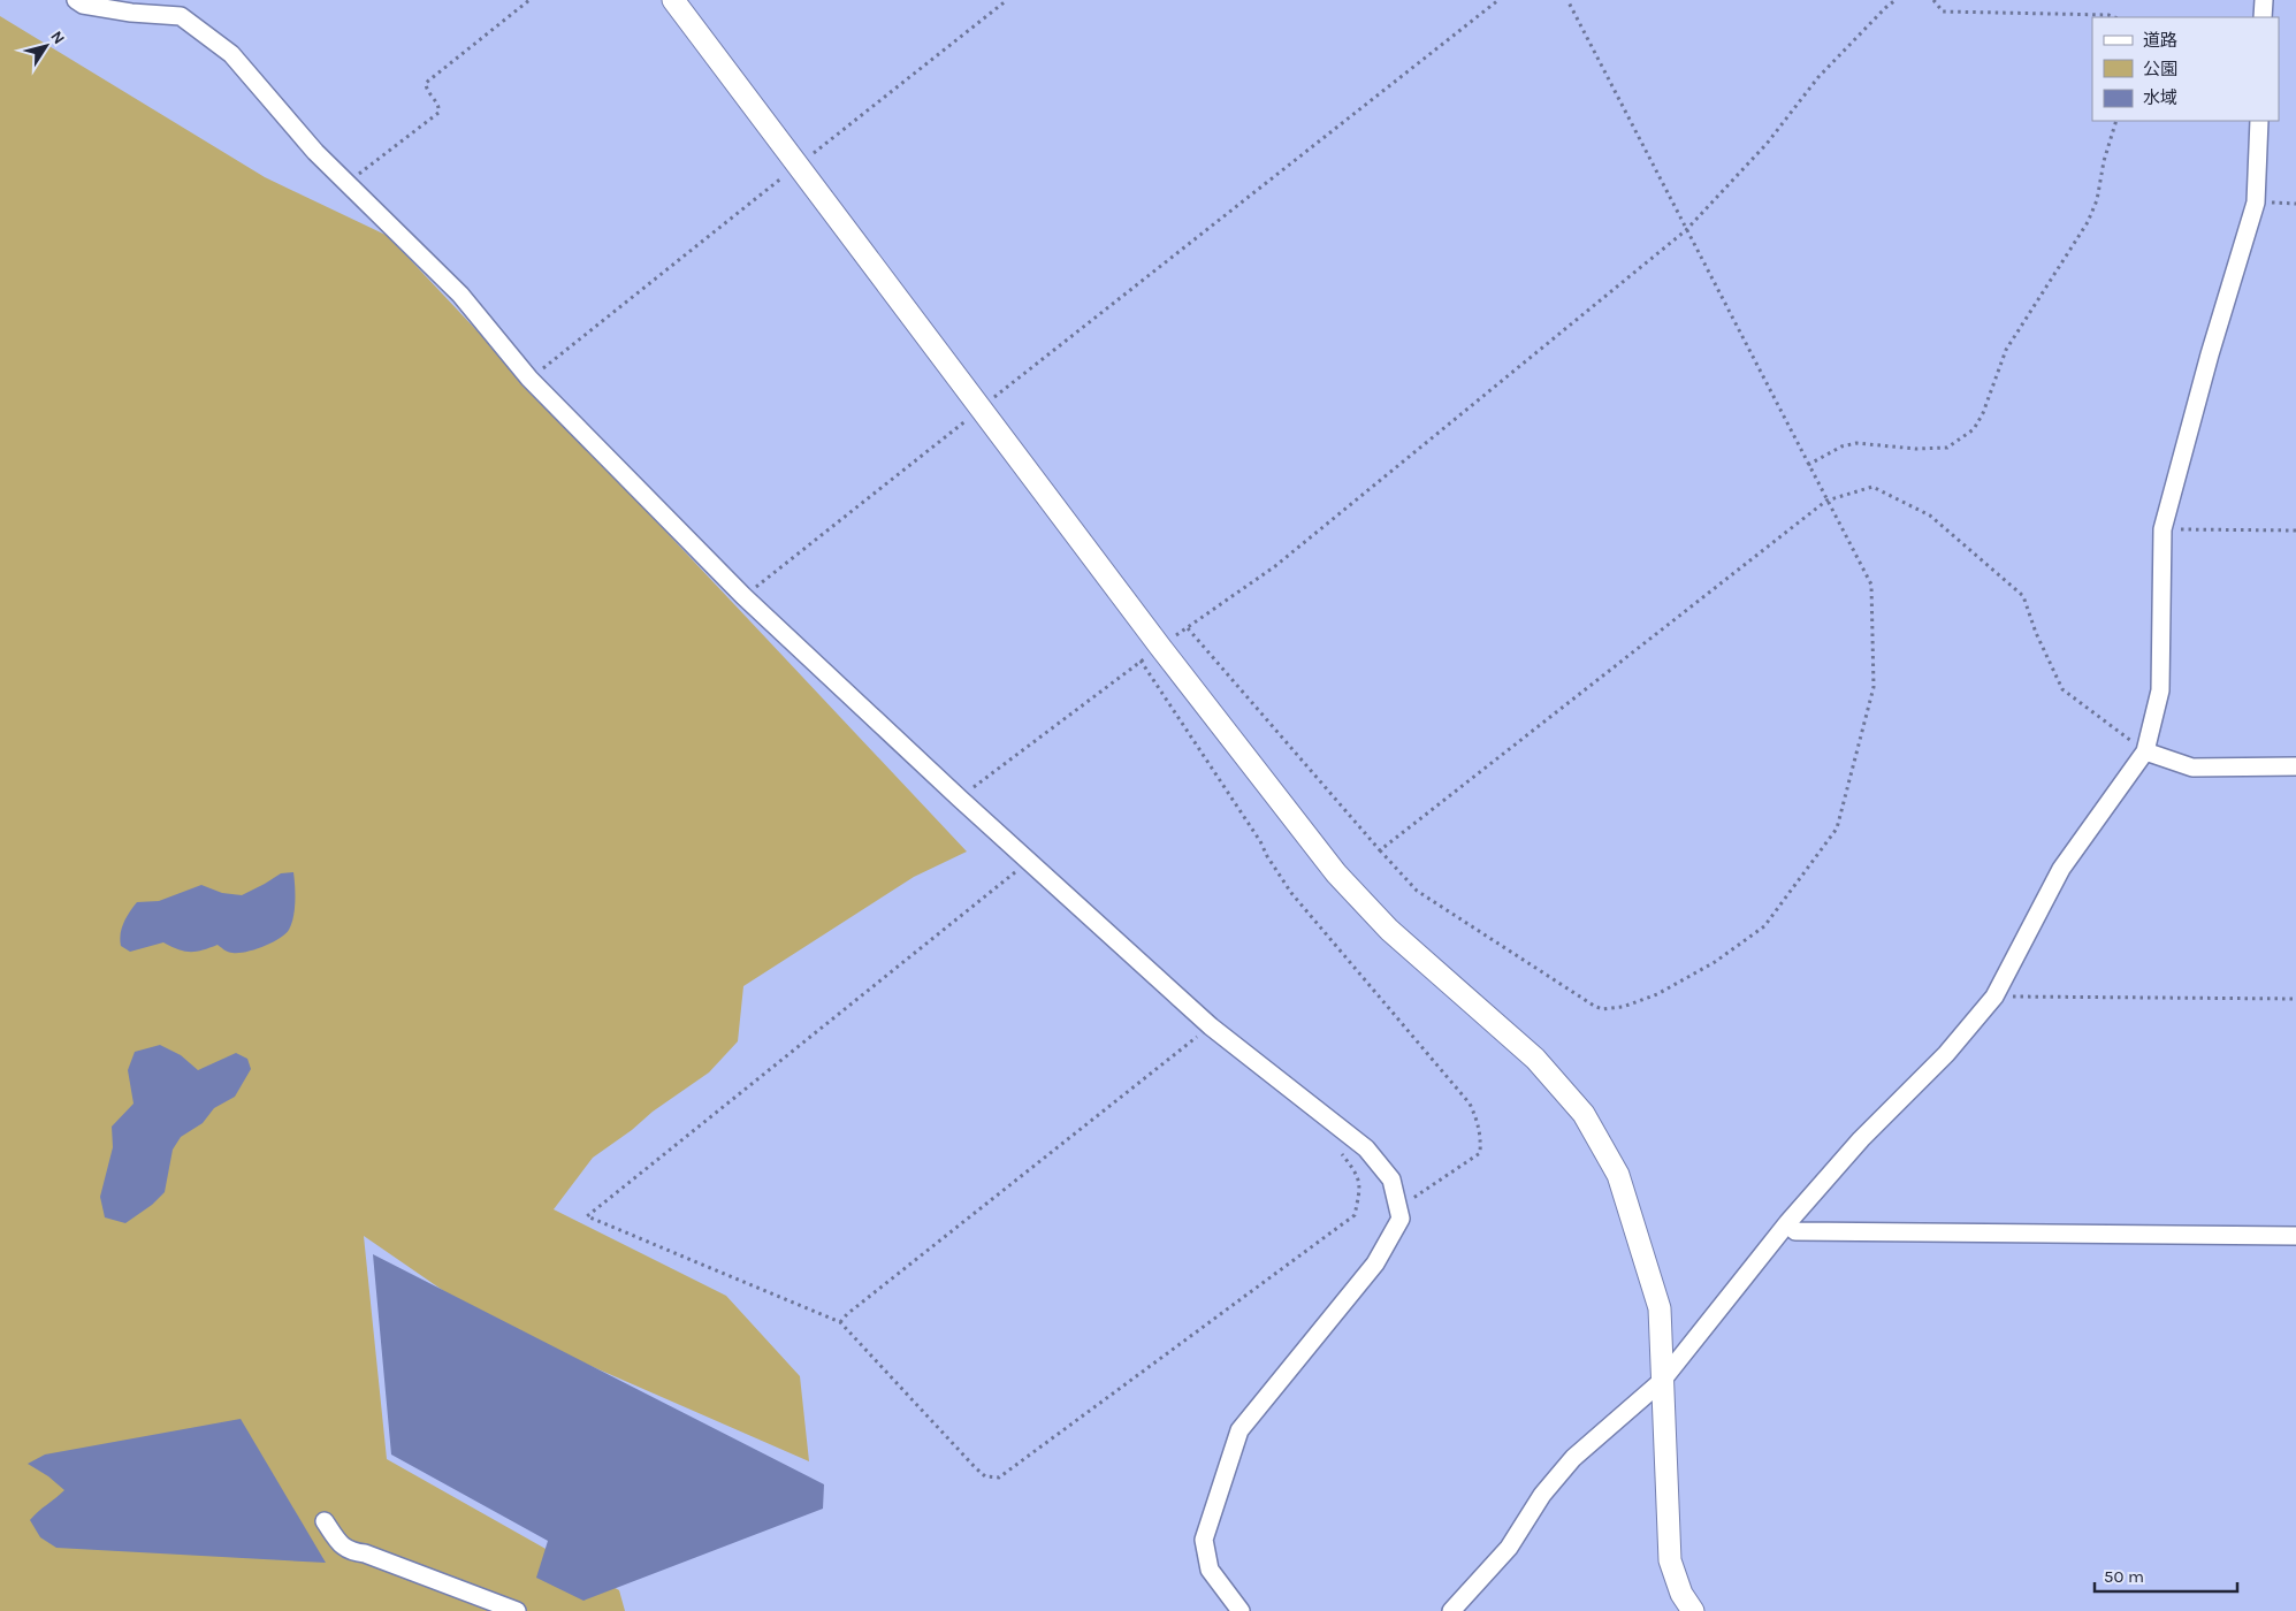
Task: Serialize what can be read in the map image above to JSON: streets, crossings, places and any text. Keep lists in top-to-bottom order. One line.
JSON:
{"legend":["道路","公園","水域"],"scale_bar":"50 m","north":"top right"}
